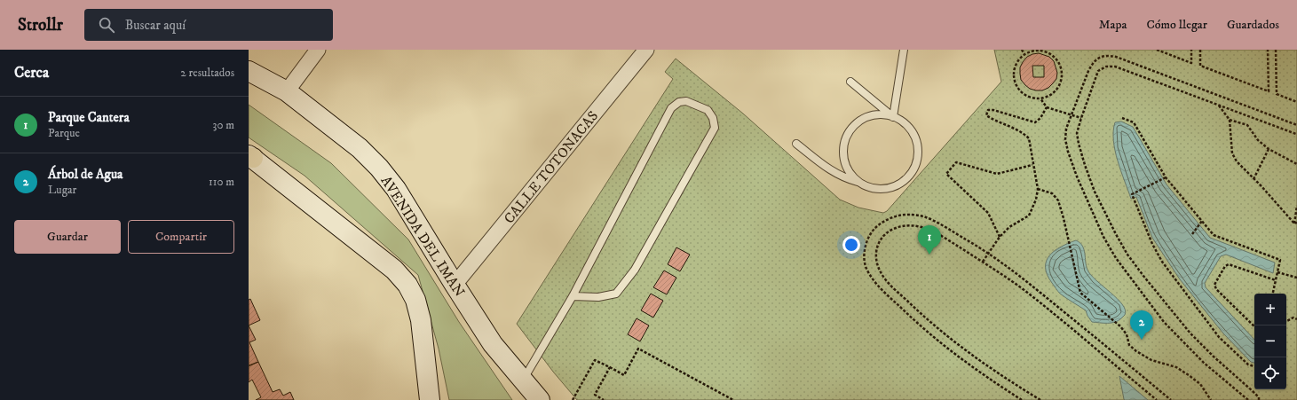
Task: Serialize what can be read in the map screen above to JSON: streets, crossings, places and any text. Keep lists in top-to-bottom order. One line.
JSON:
{"streets":{"main road":["AVENIDA DEL IMAN"],"street":["CALLE TOTONACAS"]},"crossings":[["CALLE TOTONACAS","AVENIDA DEL IMAN"]],"page":{"header":"Strollr","search":"Buscar aquí","nav":["Mapa","Cómo llegar","Guardados"],"heading":["Cerca","2 resultados"],"list":[{"mark":"1","name":"Parque Cantera","note":"Parque","value":"30 m"},{"mark":"2","name":"Árbol de Agua","note":"Lugar","value":"110 m"}],"buttons":["Guardar","Compartir"],"pins":["1","2"],"map_buttons":["+","−"]}}
